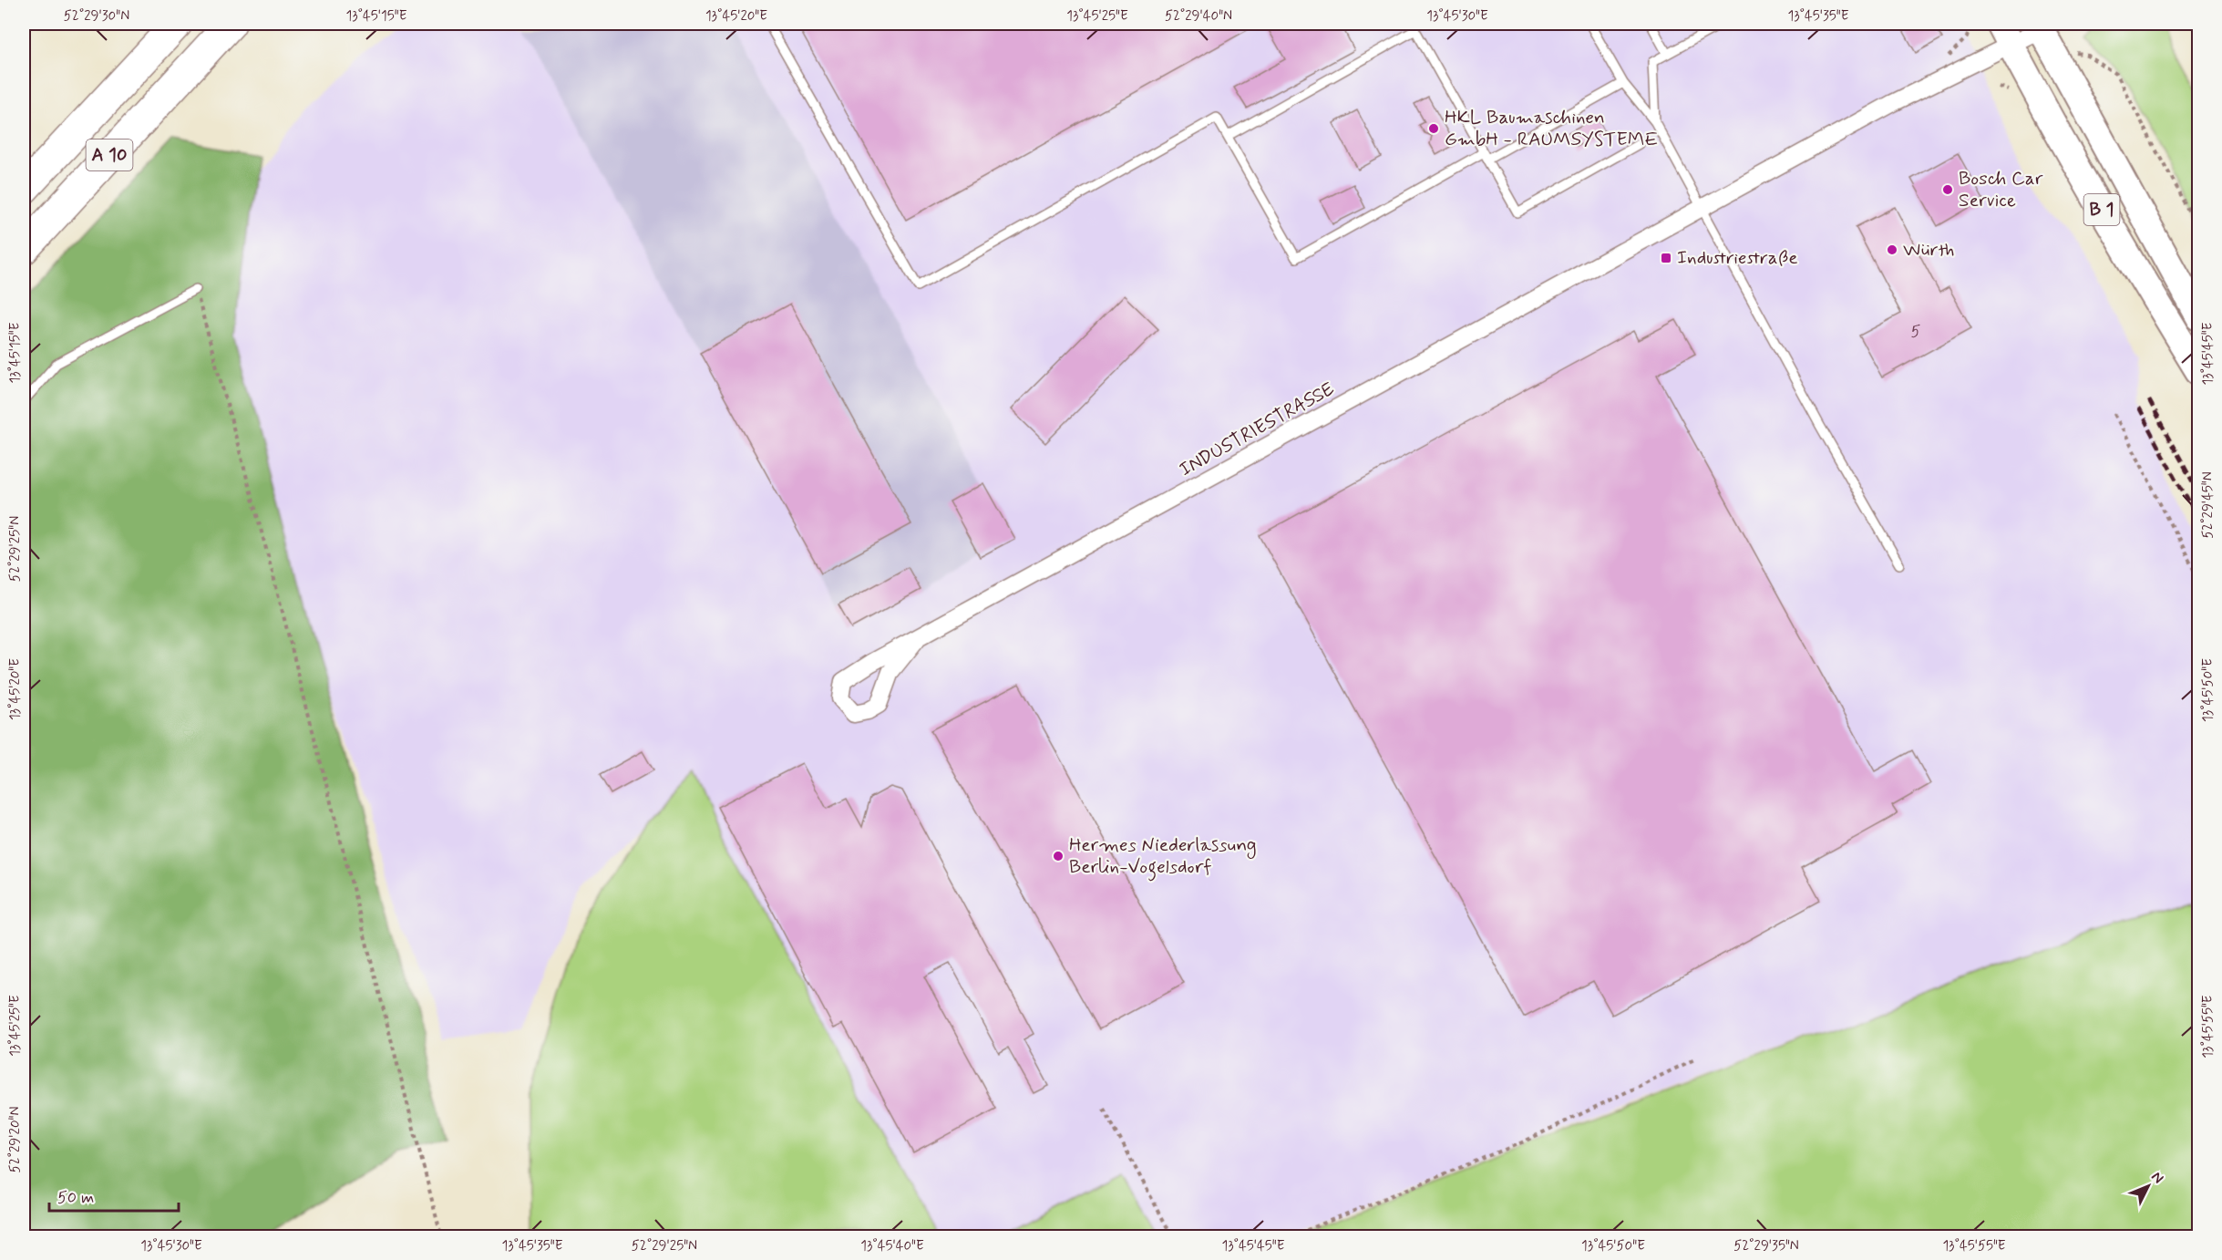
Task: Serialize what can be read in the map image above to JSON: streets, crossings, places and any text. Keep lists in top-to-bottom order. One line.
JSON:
{"streets":{"highway":["A 10"],"main road":["B 1"],"street":["INDUSTRIESTRASSE"]},"crossings":[["B 1","INDUSTRIESTRASSE"]],"places":{"other":["HKL Baumaschinen GmbH - RAUMSYSTEME","Bosch Car Service","Würth","Hermes Niederlassung Berlin-Vogelsdorf"],"transit":["Industriestraße"]},"house_numbers":["5"],"scale_bar":"50 m","north":"top right","coordinates":["52°29'30\"N","13°45'15\"E","13°45'20\"E","13°45'25\"E","52°29'40\"N","13°45'30\"E","13°45'35\"E","13°45'45\"E","52°29'45\"N","52°29'25\"N","13°45'50\"E","13°45'55\"E","52°29'20\"N","13°45'40\"E","52°29'35\"N"]}
